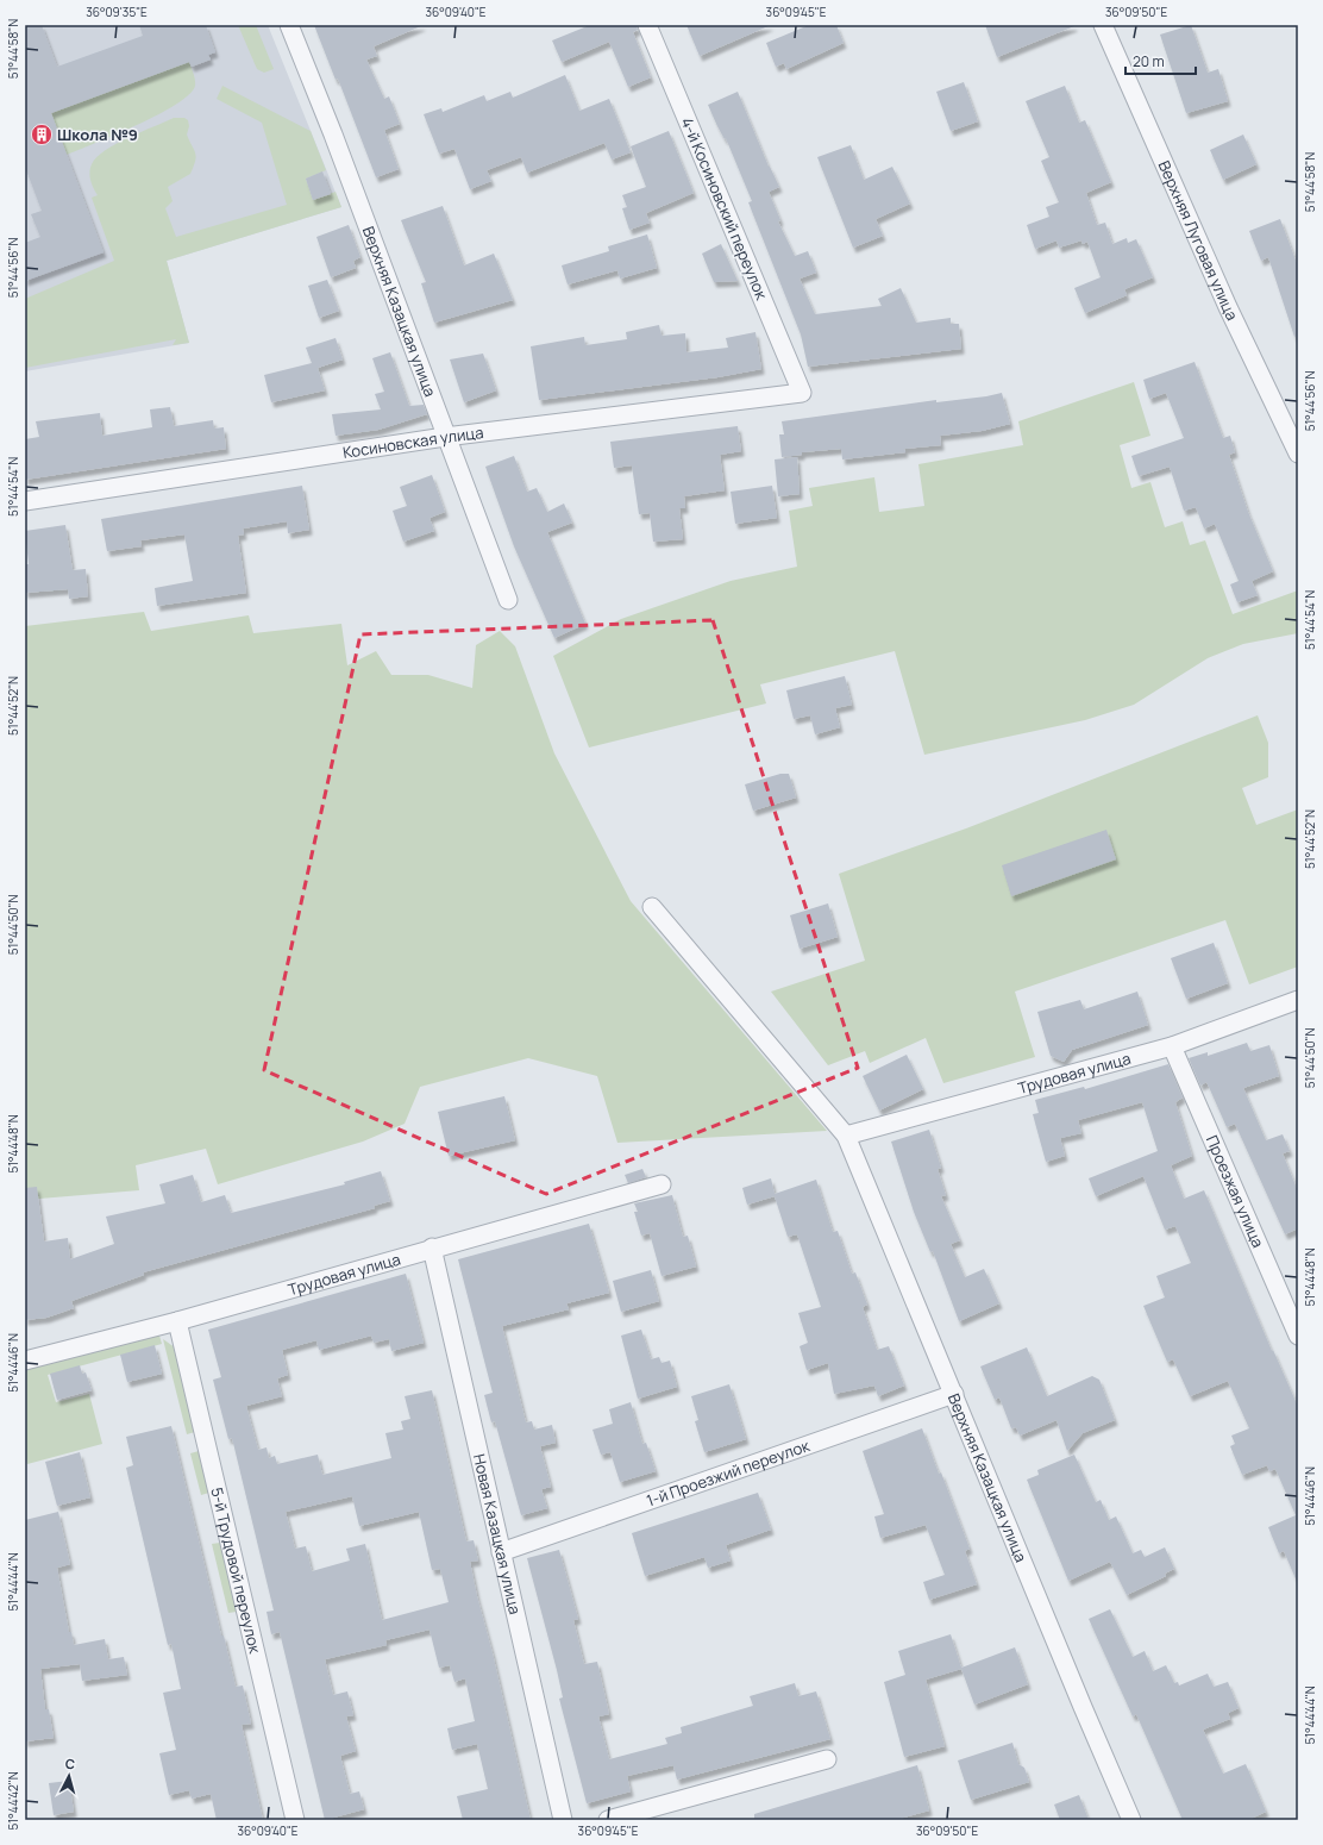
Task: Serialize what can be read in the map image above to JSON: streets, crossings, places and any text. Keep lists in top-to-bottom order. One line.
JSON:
{"streets":{"street":["4-й Косиновский переулок","Верхняя Луговая улица","Верхняя Казацкая улица","Косиновская улица","Трудовая улица","Проезжая улица","1-й Проезжий переулок","Новая Казацкая улица","5-й Трудовой переулок"]},"crossings":[["4-й Косиновский переулок","Косиновская улица"],["Верхняя Казацкая улица","Косиновская улица"],["Верхняя Казацкая улица","Трудовая улица"],["Верхняя Казацкая улица","1-й Проезжий переулок"],["Трудовая улица","Проезжая улица"],["Трудовая улица","Новая Казацкая улица"],["Трудовая улица","5-й Трудовой переулок"],["1-й Проезжий переулок","Новая Казацкая улица"]],"places":{"building":["Школа №9"]},"scale_bar":"20 m","north":"top","coordinates":["36°09'35\"E","36°09'40\"E","36°09'45\"E","36°09'50\"E","51°44'58\"N","51°44'56\"N","51°44'54\"N","51°44'52\"N","51°44'50\"N","51°44'48\"N","51°44'46\"N","51°44'44\"N","51°44'42\"N"]}
